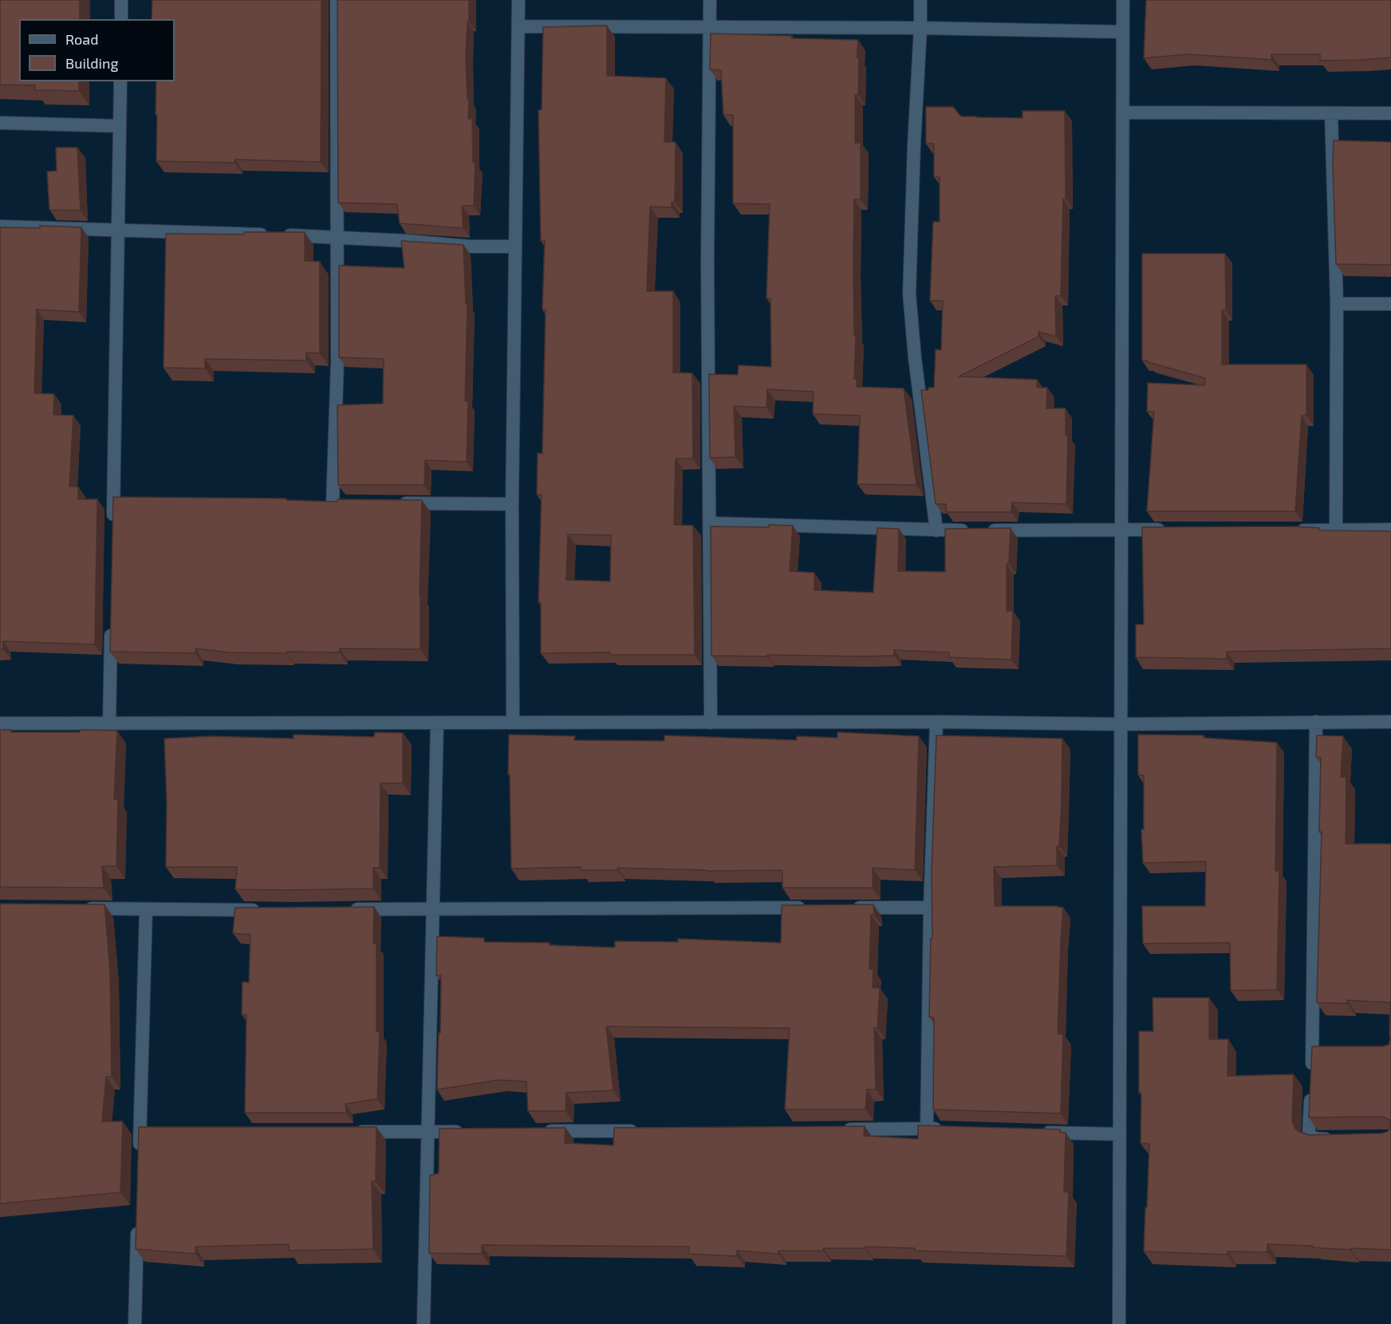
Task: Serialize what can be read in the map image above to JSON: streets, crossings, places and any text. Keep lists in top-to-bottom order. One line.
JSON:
{"legend":["Road","Building"]}
